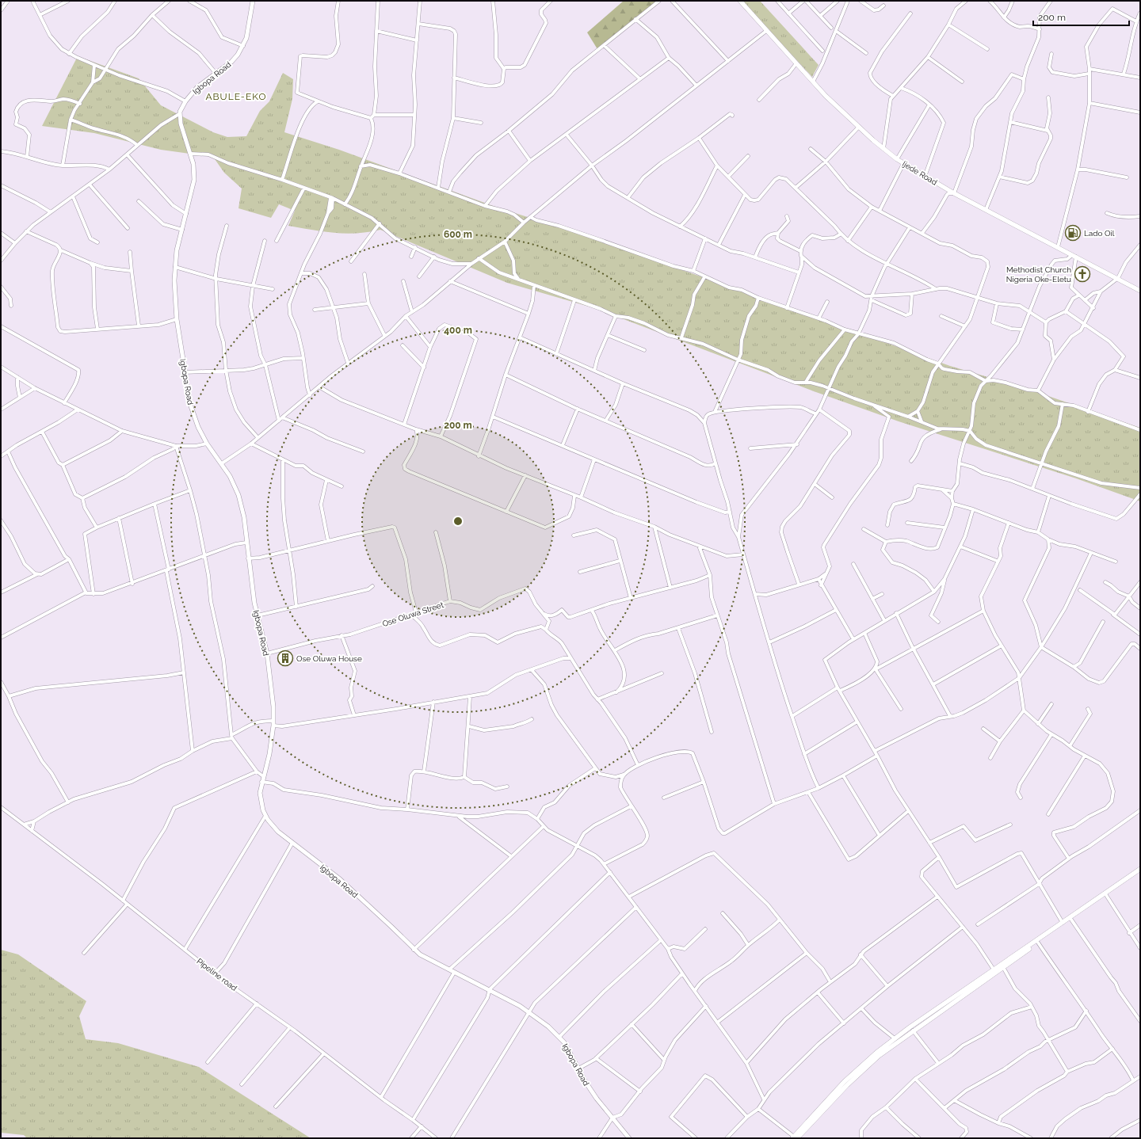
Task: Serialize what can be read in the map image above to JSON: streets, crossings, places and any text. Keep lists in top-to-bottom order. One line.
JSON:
{"streets":{"main road":["Ijede Road"],"street":["Igbopa Road","Ose Oluwa Street","Pipeline road"]},"crossings":[["Igbopa Road","Ose Oluwa Street"]],"districts":["ABULE-EKO"],"places":{"fuel station":["Lado Oil"],"church":["Methodist Church Nigeria Oke-Eletu"],"building":["Ose Oluwa House"]},"scale_bar":"200 m","rings":["600 m","400 m","200 m"]}
